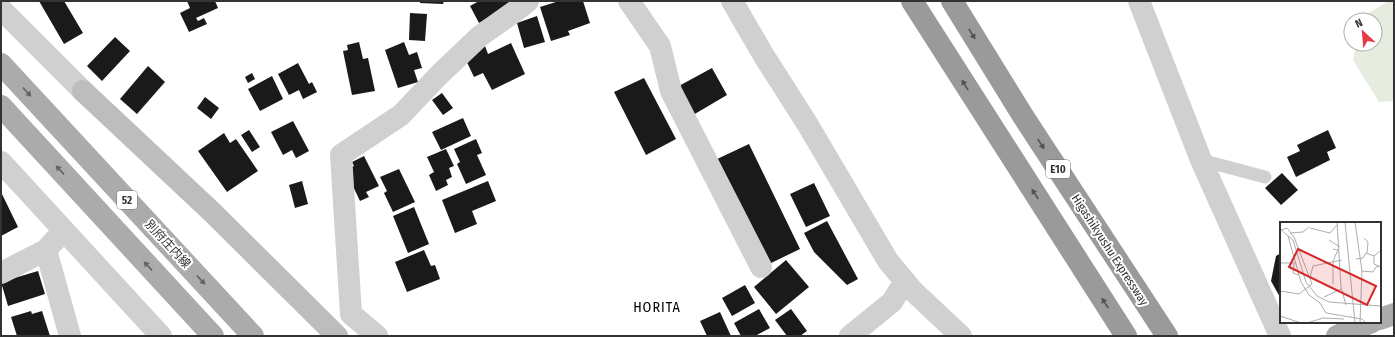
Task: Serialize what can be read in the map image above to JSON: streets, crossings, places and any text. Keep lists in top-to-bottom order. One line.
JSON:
{"streets":{"highway":["E10","Higashikyushu Expressway"],"main road":["52","別府庄内線"]},"districts":["HORITA"],"north":"top left"}
